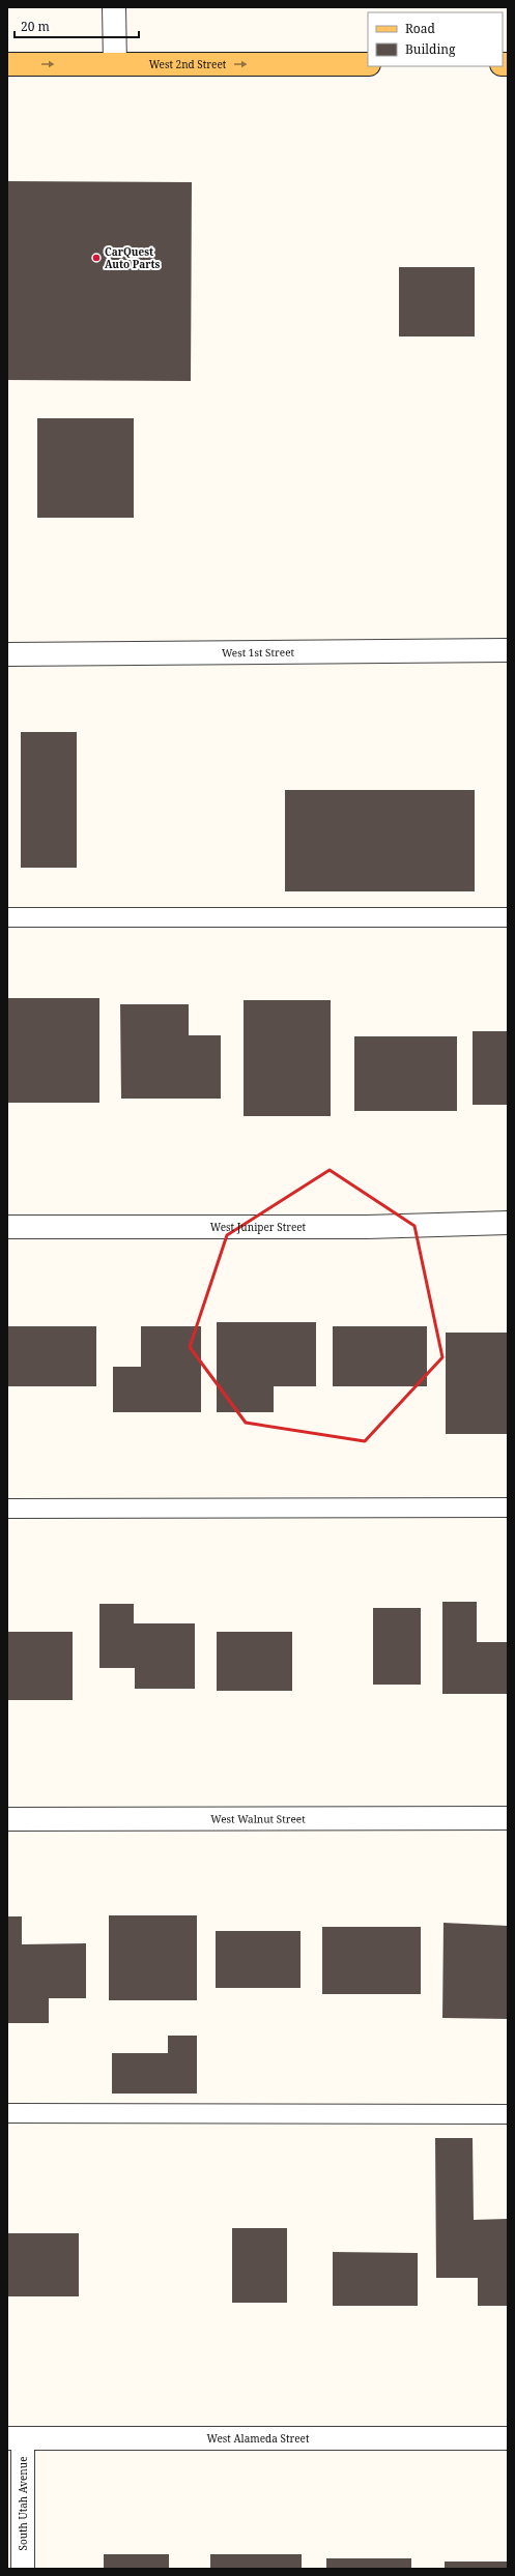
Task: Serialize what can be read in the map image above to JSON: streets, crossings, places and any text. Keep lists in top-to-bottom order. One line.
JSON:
{"streets":{"main road":["West 2nd Street"],"street":["West 1st Street","West Juniper Street","West Walnut Street","West Alameda Street","South Utah Avenue"]},"crossings":[["West Alameda Street","South Utah Avenue"]],"one_way":["West 2nd Street"],"places":["CarQuest Auto Parts"],"legend":["Road","Building"],"scale_bar":"20 m"}
